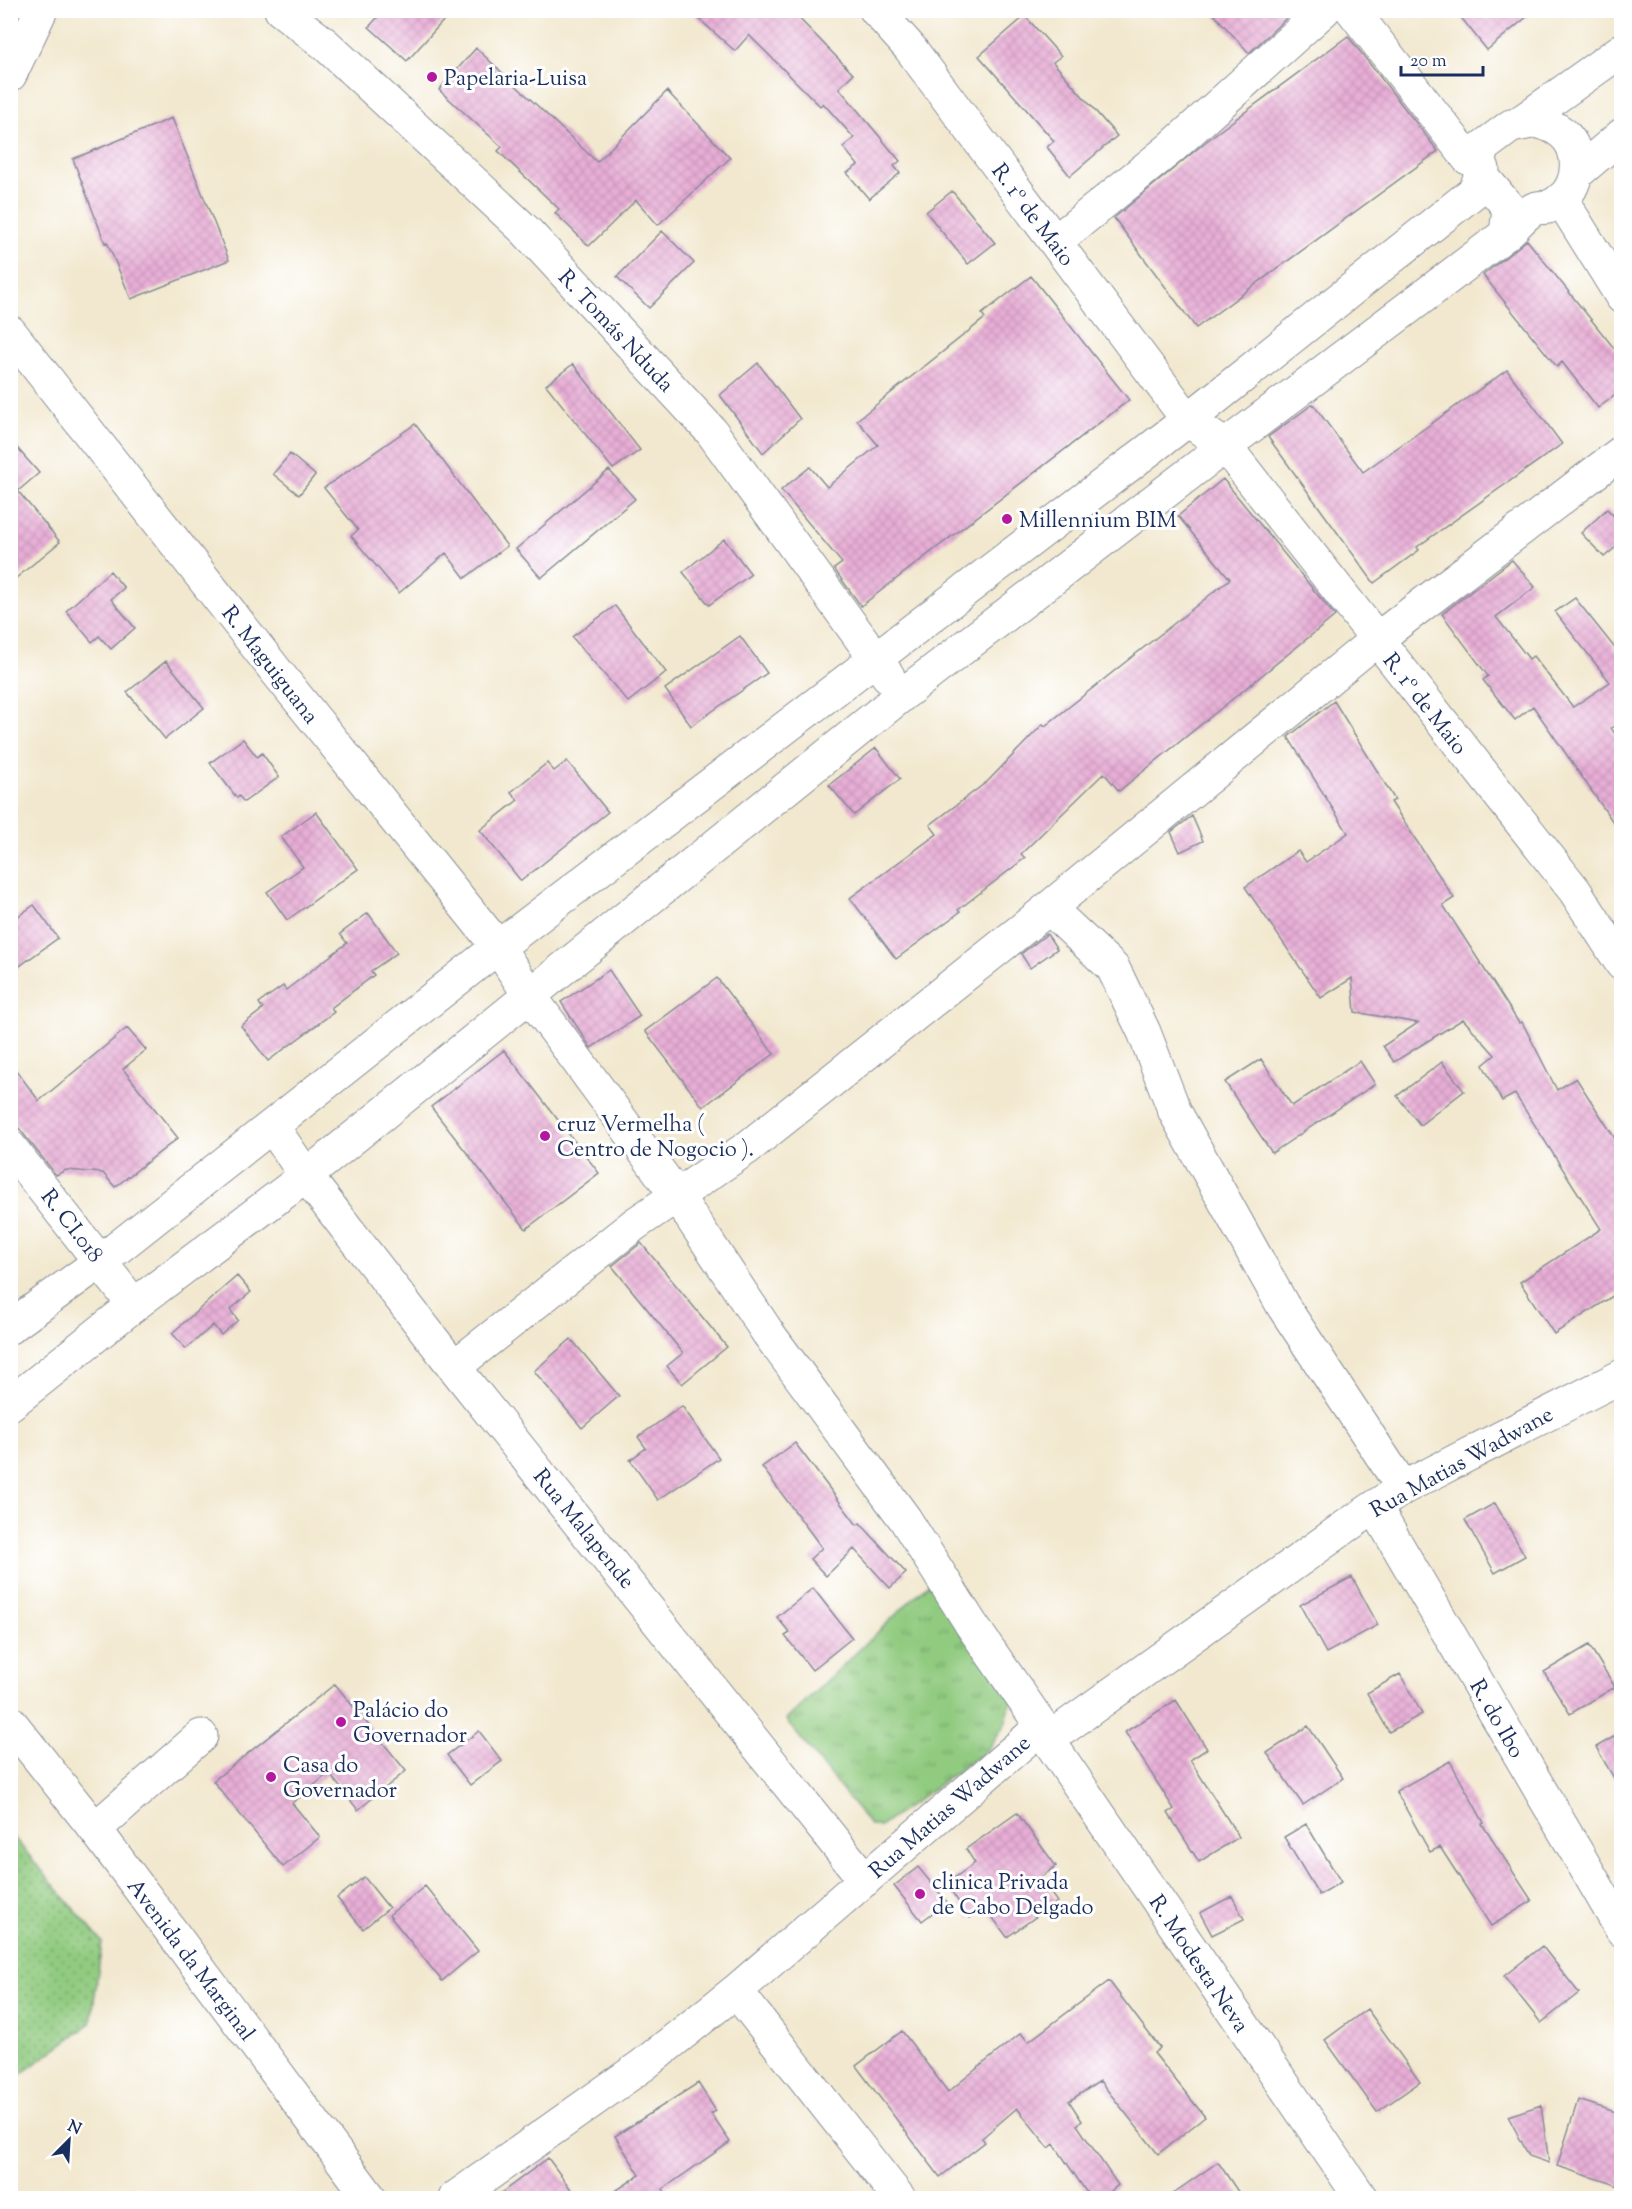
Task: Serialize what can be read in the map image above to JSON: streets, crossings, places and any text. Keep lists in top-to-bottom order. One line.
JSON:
{"streets":{"main road":["R. 1º de Maio","R. Tomás Nduda","R. Maguiguana","R. CI.018","Rua Matias Wadwane","Rua Malapende","R. do Ibo","Avenida da Marginal","R. Modesta Neva"]},"crossings":[["R. Maguiguana","R. Modesta Neva"],["Rua Matias Wadwane","Rua Malapende"],["Rua Matias Wadwane","R. do Ibo"],["Rua Matias Wadwane","R. Modesta Neva"]],"places":["Papelaria-Luisa","Millennium BIM","cruz Vermelha ( Centro de Nogocio ).","Palácio do Governador","Casa do Governador","clinica Privada de Cabo Delgado"],"scale_bar":"20 m","north":"top right"}
